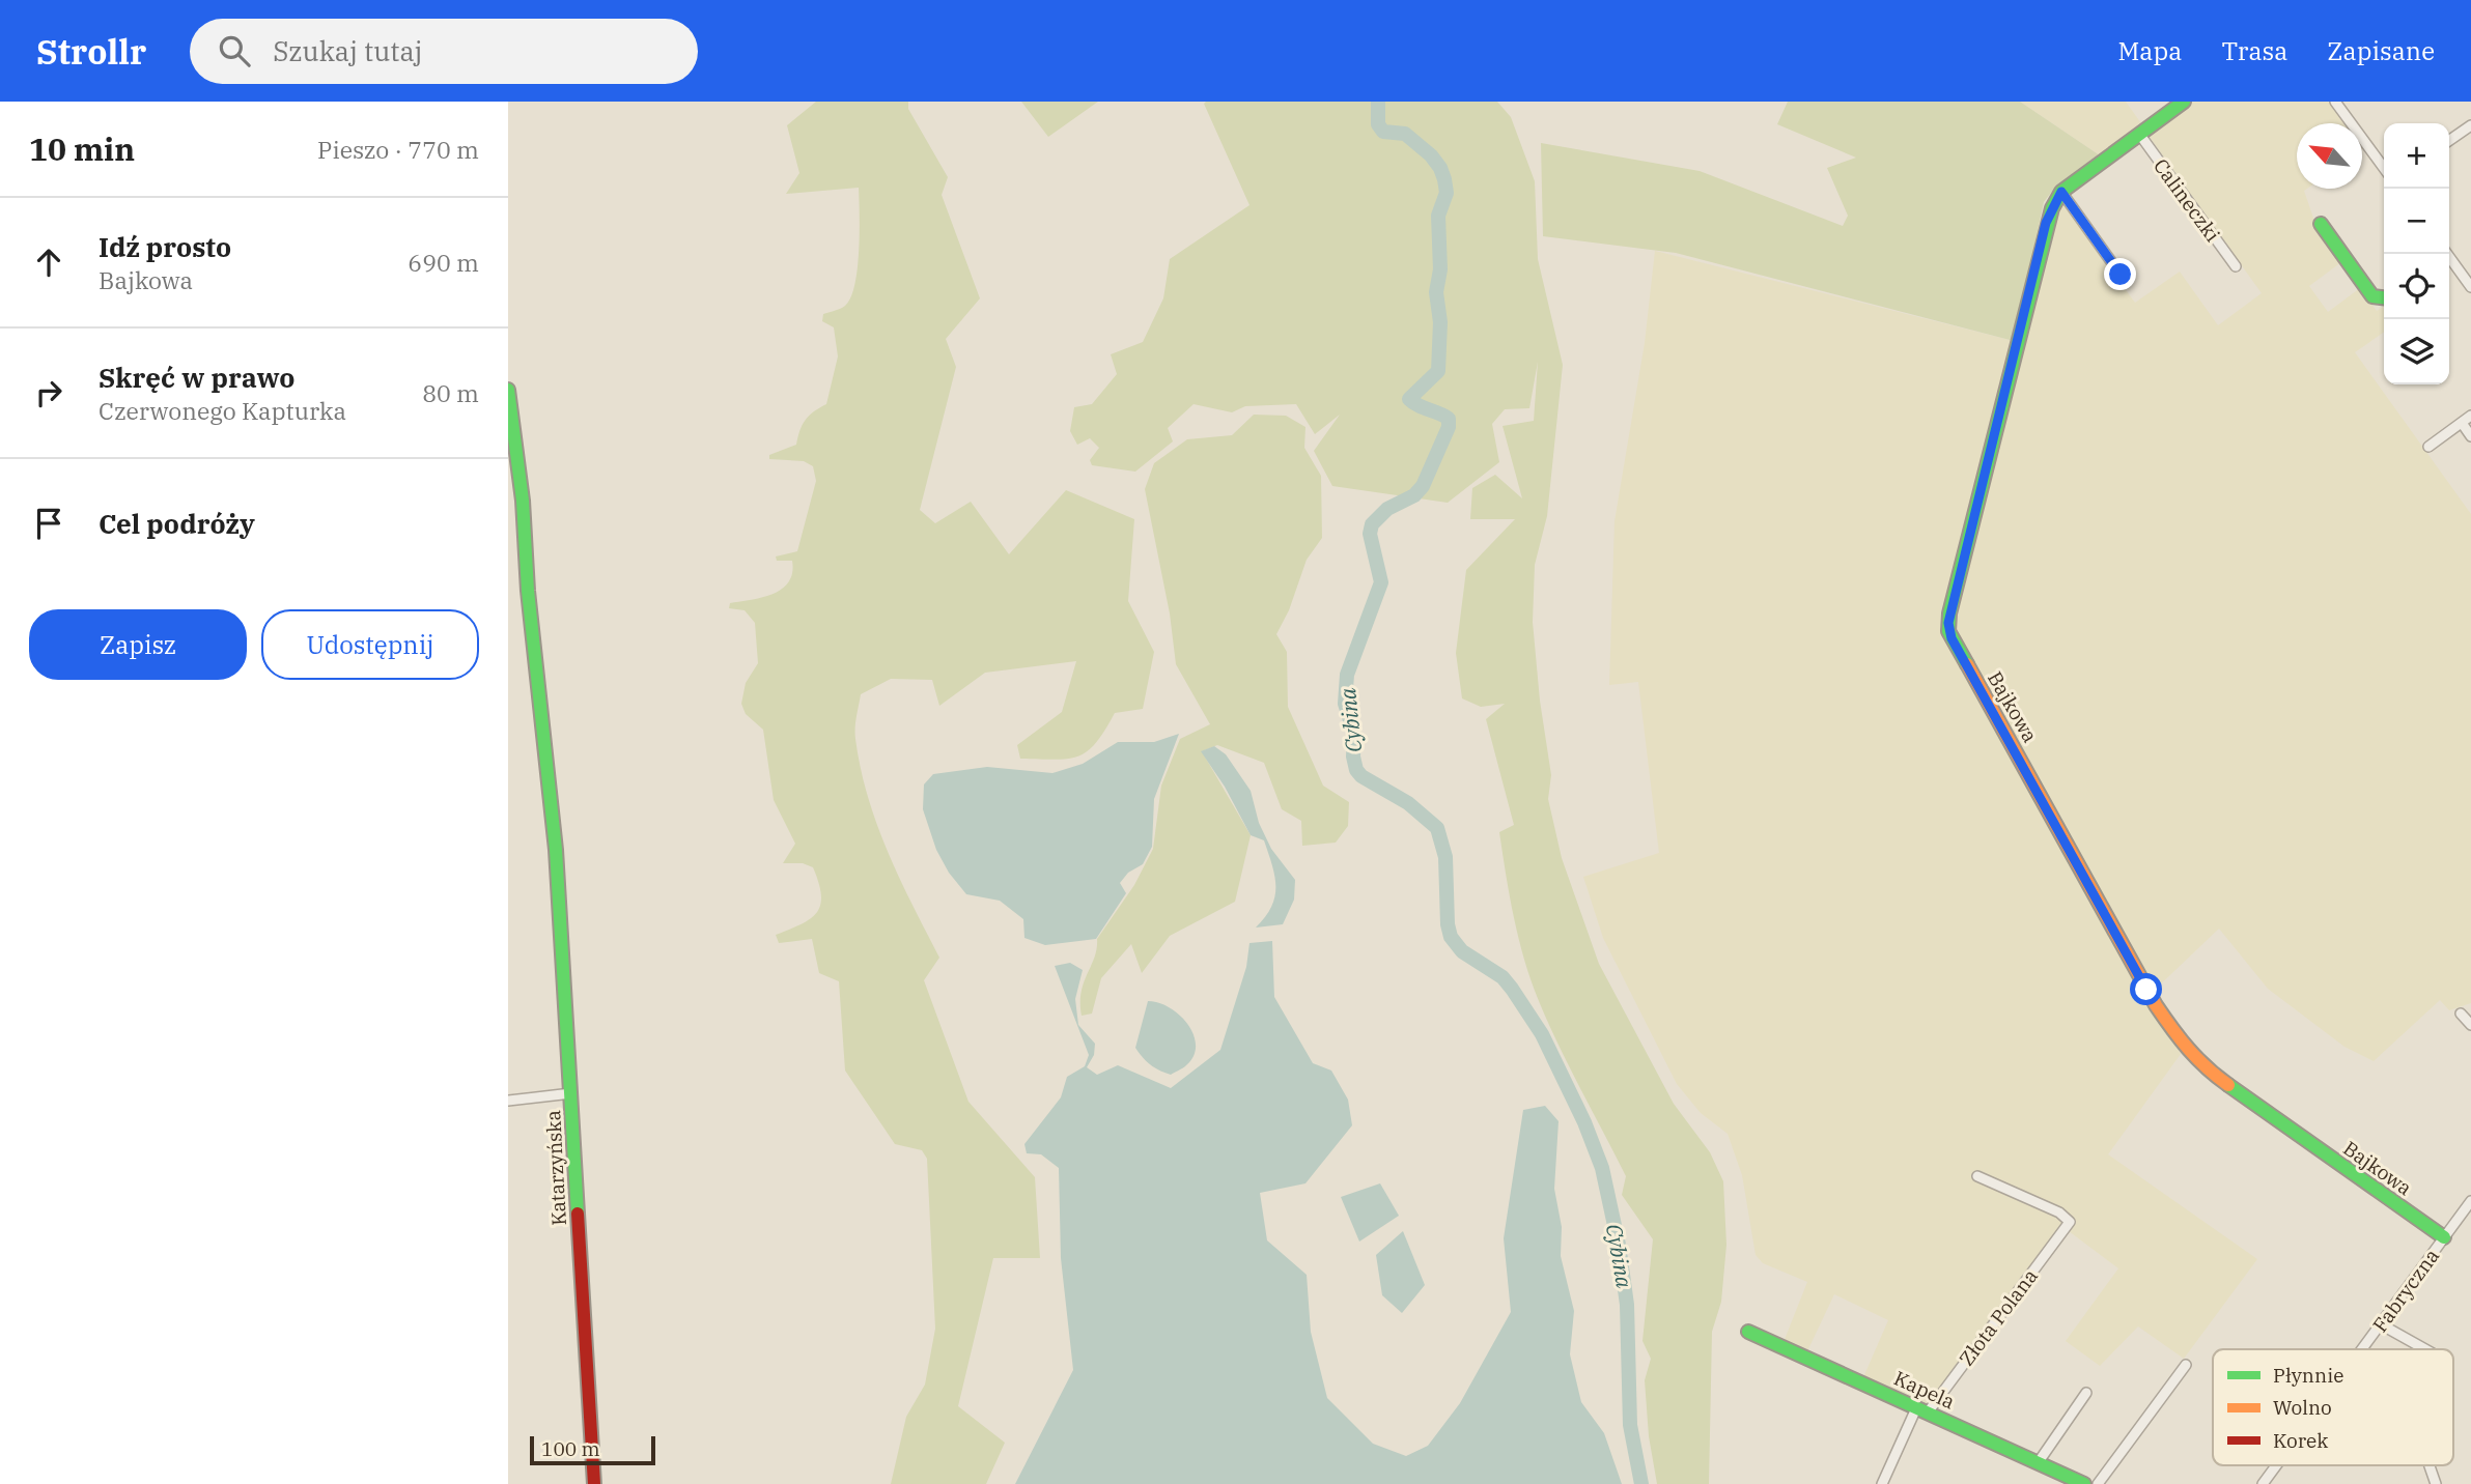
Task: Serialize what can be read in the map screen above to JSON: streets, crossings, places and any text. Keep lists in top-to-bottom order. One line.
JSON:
{"streets":{"street":["Calineczki","Bajkowa","Katarzyńska","Fabryczna","Złota Polana","Kapela"]},"crossings":[["Calineczki","Bajkowa"],["Bajkowa","Fabryczna"],["Złota Polana","Kapela"]],"water":["Cybina"],"legend":["Płynnie","Wolno","Korek"],"scale_bar":"100 m","north":"top left","page":{"header":"Strollr","search":"Szukaj tutaj","nav":["Mapa","Trasa","Zapisane"],"heading":["10 min","Pieszo · 770 m"],"map_buttons":["+","−"],"list":[["Idź prosto","Bajkowa","690 m"],["Skręć w prawo","Czerwonego Kapturka","80 m"],"Cel podróży"],"buttons":["Zapisz","Udostępnij"],"scale":"100 m"}}
